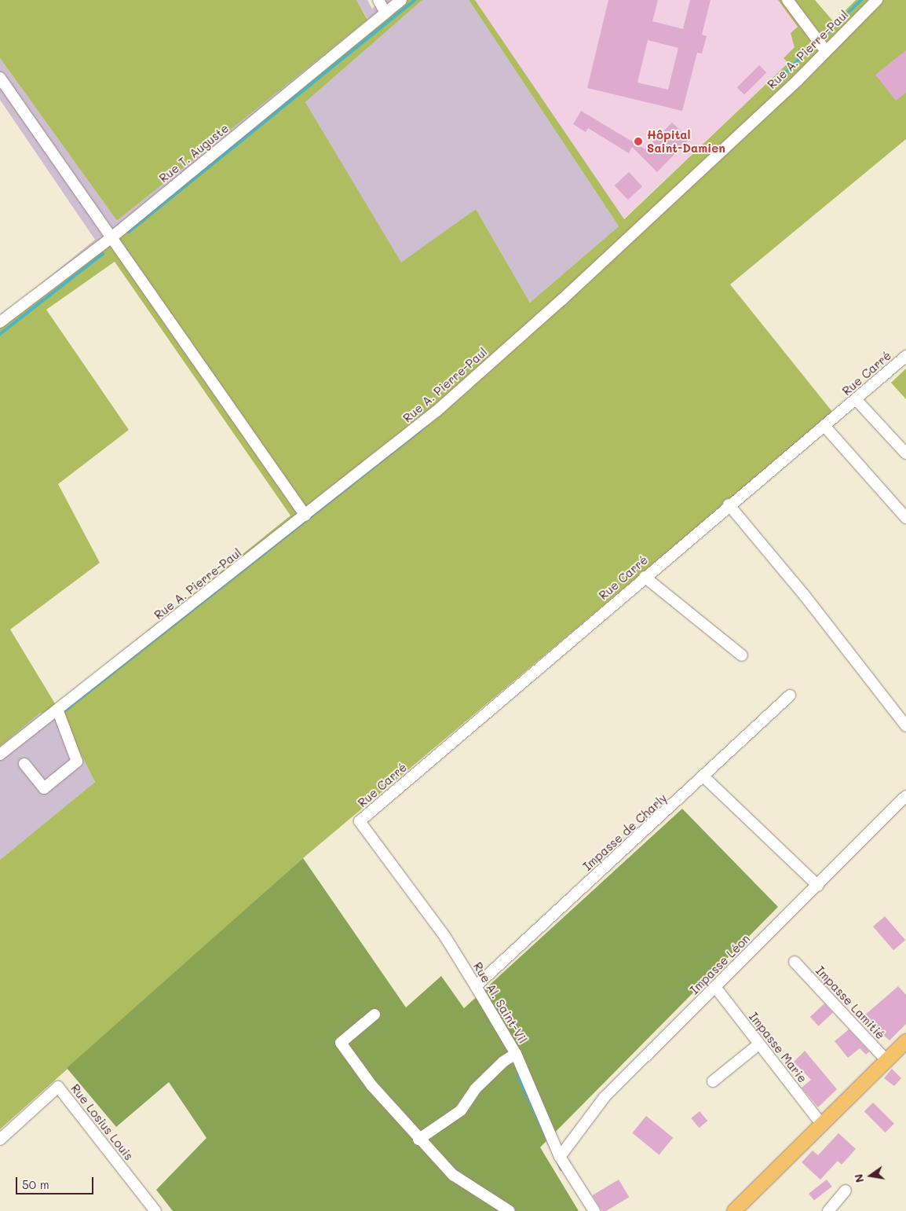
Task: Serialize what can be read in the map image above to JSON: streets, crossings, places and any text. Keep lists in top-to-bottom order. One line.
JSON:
{"streets":{"street":["Rue A. Pierre-Paul","Rue T. Auguste","Rue Carré","Impasse de Charly","Impasse Léon","Rue Al. Saint-Vil","Impasse Lamitié","Impasse Marie","Rue Losius Louis"]},"crossings":[["Rue Carré","Rue Al. Saint-Vil"],["Impasse de Charly","Rue Al. Saint-Vil"],["Impasse Léon","Rue Al. Saint-Vil"],["Impasse Léon","Impasse Marie"]],"places":["Hôpital Saint-Damien"],"scale_bar":"50 m","north":"left"}
